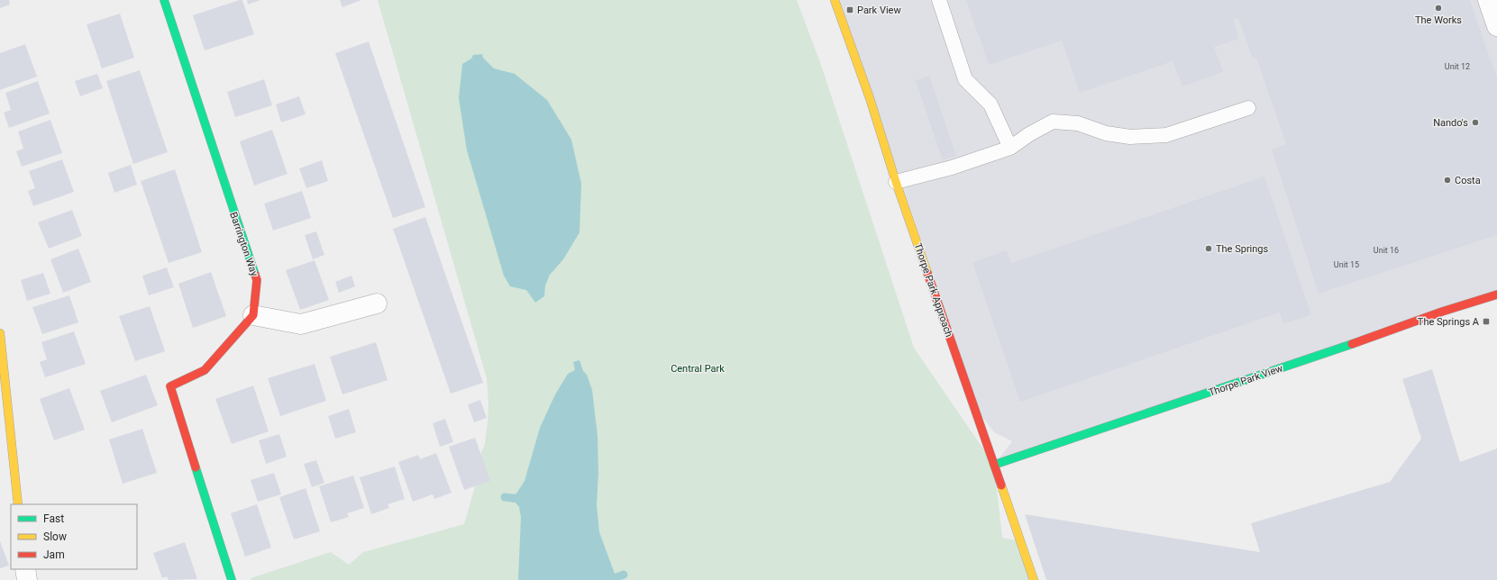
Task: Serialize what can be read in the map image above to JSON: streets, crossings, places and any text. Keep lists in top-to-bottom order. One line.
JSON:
{"streets":{"street":["Barrington Way","Thorpe Park Approach","Thorpe Park View"]},"crossings":[["Thorpe Park Approach","Thorpe Park View"]],"parks":["Central Park"],"places":{"other":["The Works","Nando's","Costa","The Springs"],"transit":["Park View","The Springs A"]},"house_numbers":["Unit 12","Unit 16","Unit 15"],"legend":["Fast","Slow","Jam"]}
